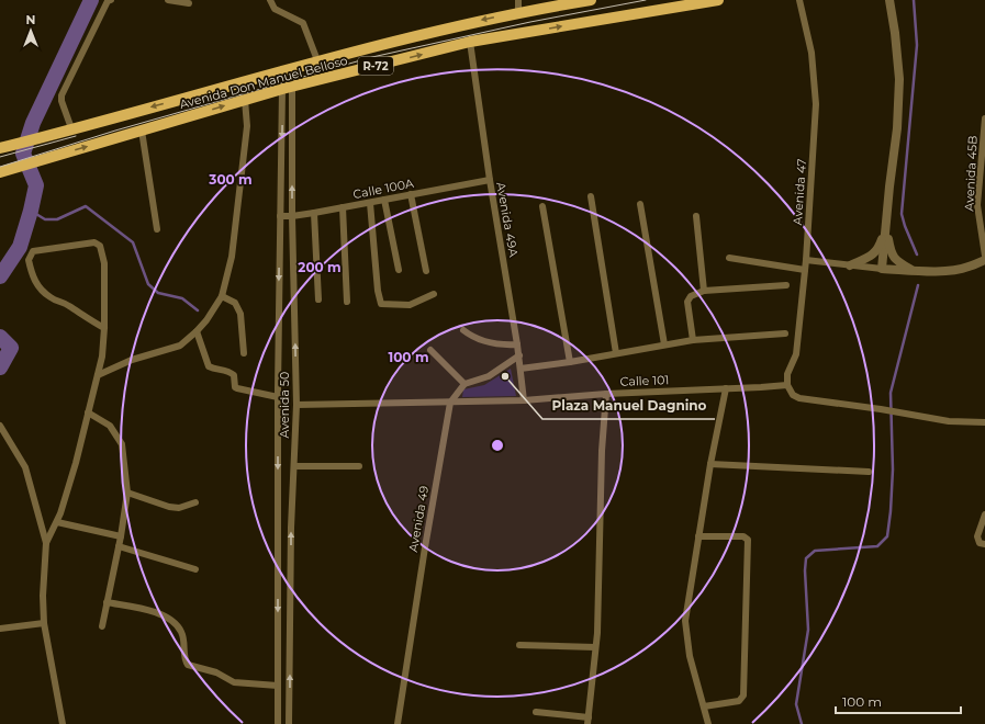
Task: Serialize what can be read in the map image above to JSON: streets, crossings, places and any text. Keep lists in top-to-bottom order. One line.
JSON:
{"streets":{"main road":["R-72","Avenida Don Manuel Belloso"],"street":["Avenida 45B","Calle 100A","Avenida 47","Avenida 49A","Calle 101","Avenida 50","Avenida 49"]},"crossings":[["Avenida Don Manuel Belloso","Avenida 49A"],["Avenida Don Manuel Belloso","Avenida 50"],["Calle 100A","Avenida 49A"],["Calle 100A","Avenida 50"],["Avenida 47","Calle 101"],["Avenida 49A","Calle 101"],["Calle 101","Avenida 50"],["Calle 101","Avenida 49"]],"places":["Plaza Manuel Dagnino"],"scale_bar":"100 m","north":"top","rings":["300 m","200 m","100 m"]}
